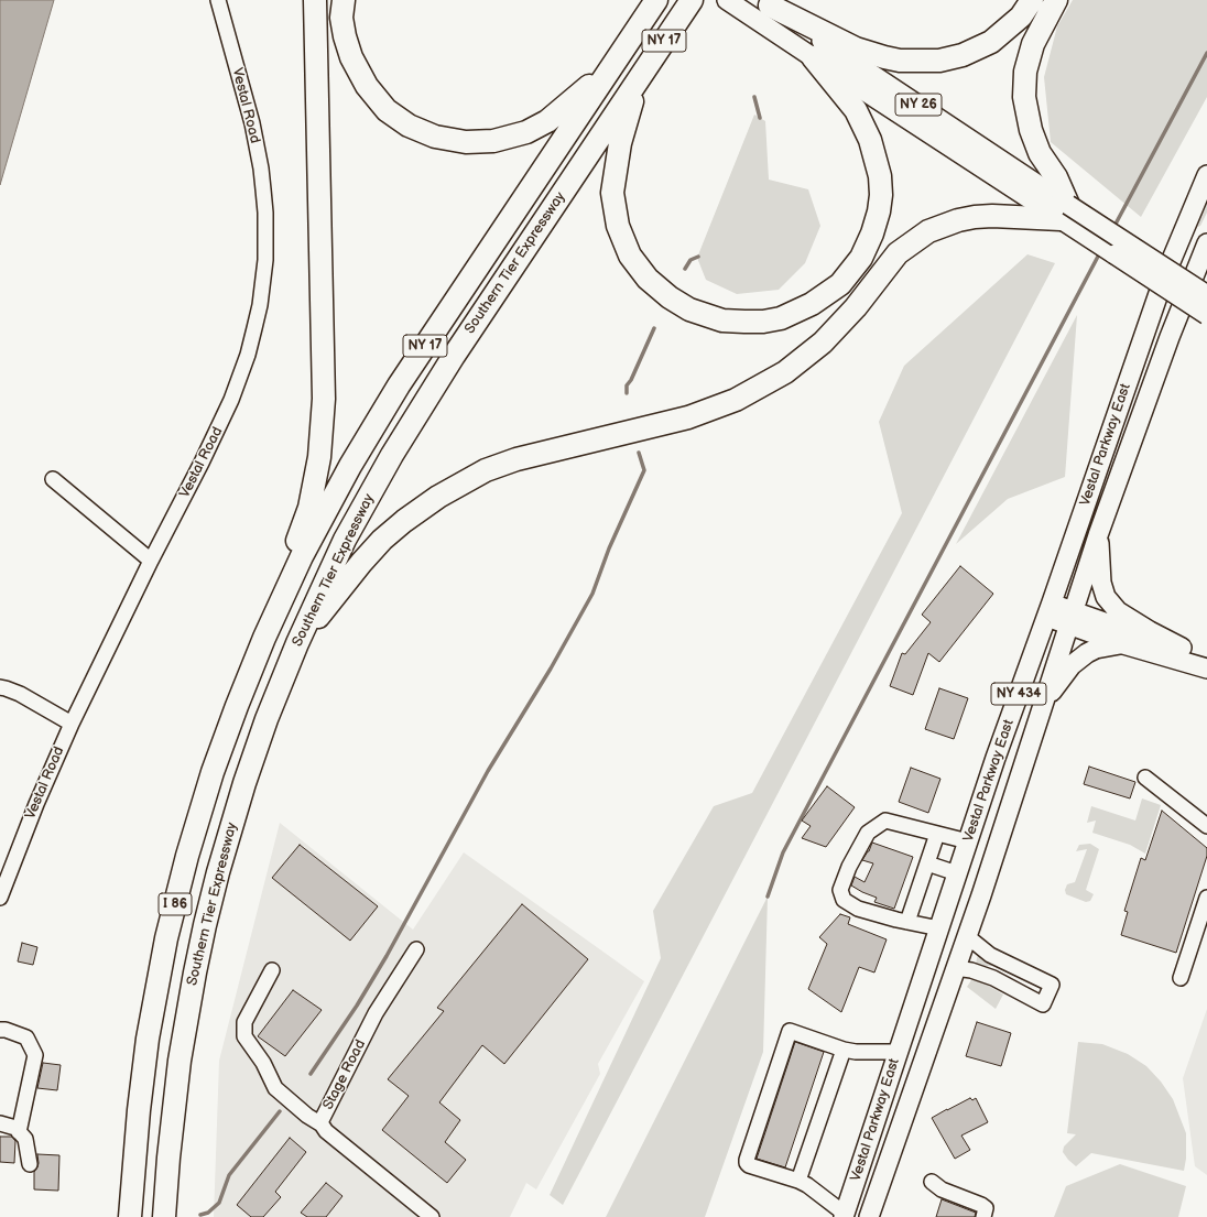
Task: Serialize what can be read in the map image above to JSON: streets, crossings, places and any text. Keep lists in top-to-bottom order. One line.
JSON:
{"streets":{"highway":["NY 17","Southern Tier Expressway","I 86"],"main road":["NY 26","Vestal Parkway East","NY 434"],"street":["Vestal Road","Stage Road"]}}
